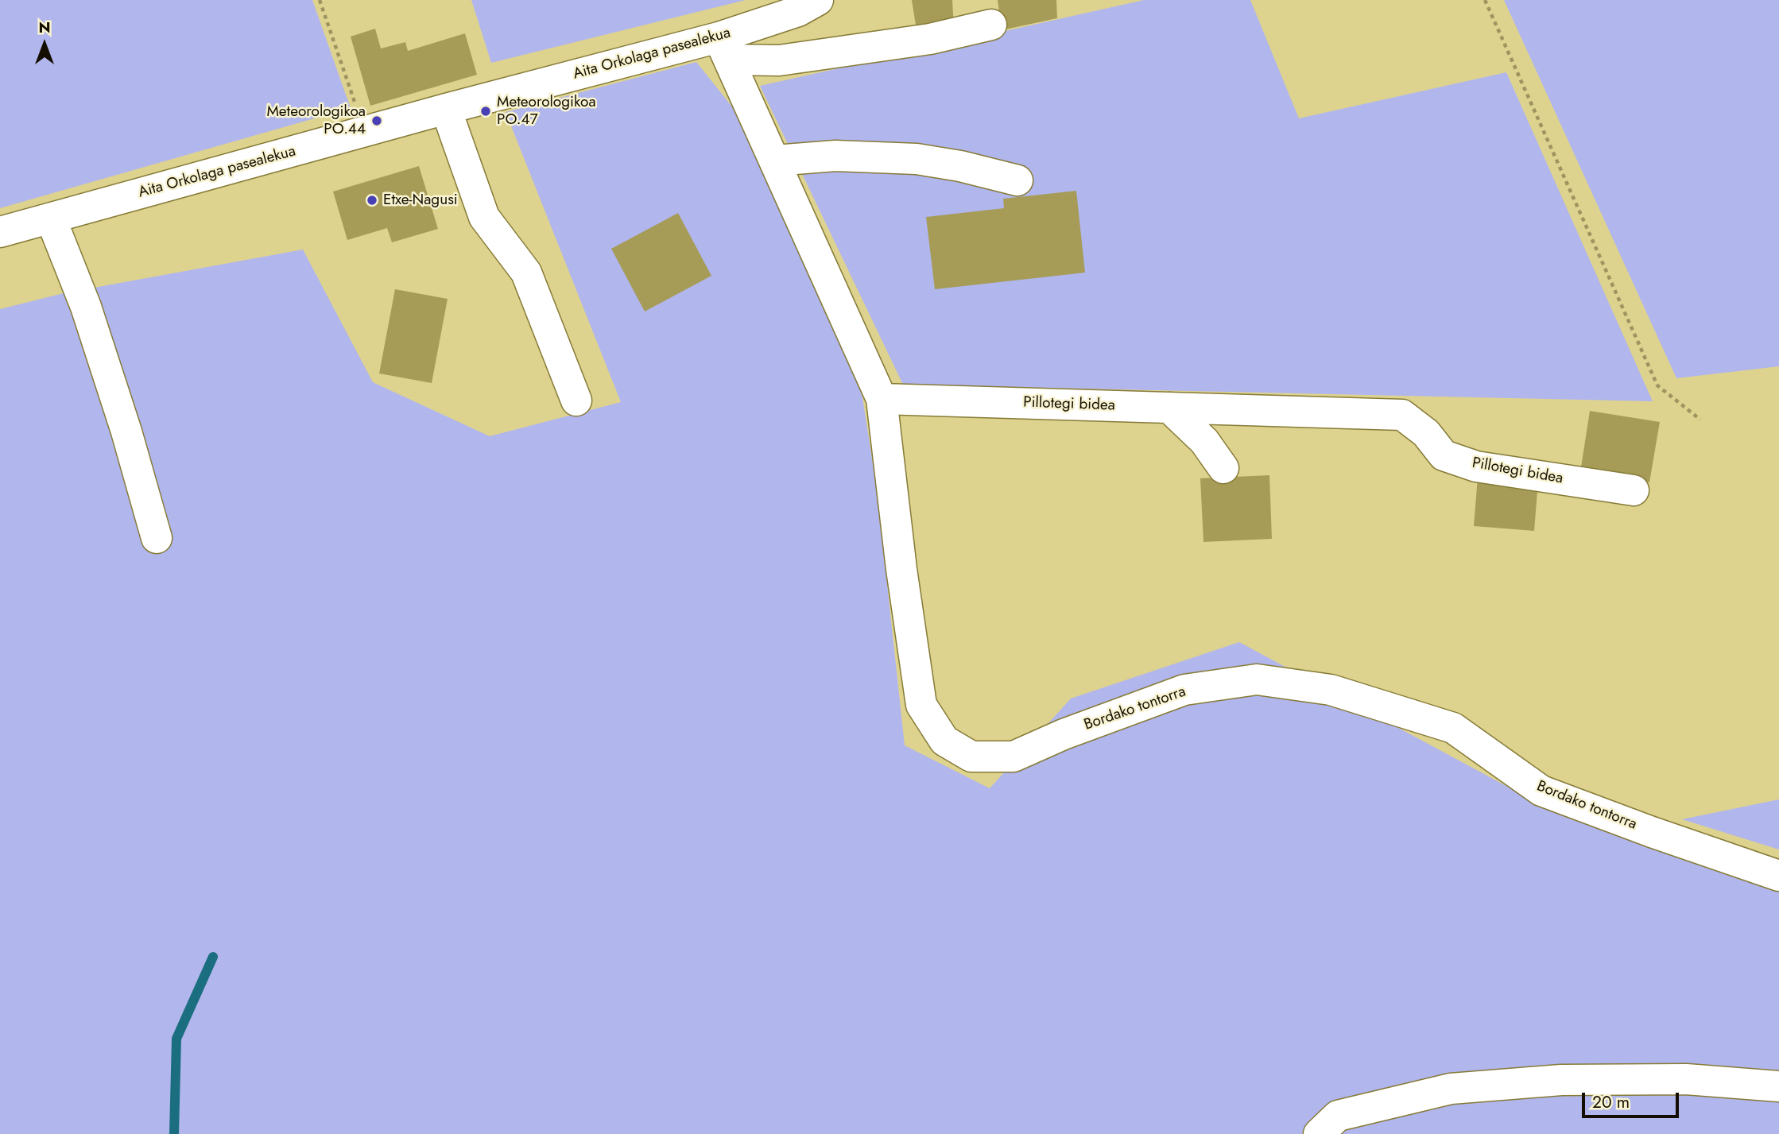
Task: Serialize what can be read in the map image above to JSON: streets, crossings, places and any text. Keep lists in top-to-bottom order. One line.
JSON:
{"streets":{"street":["Aita Orkolaga pasealekua","Pillotegi bidea","Bordako tontorra"]},"crossings":[["Pillotegi bidea","Bordako tontorra"]],"places":["Meteorologikoa PO.47","Meteorologikoa PO.44","Etxe-Nagusi"],"scale_bar":"20 m","north":"top"}
